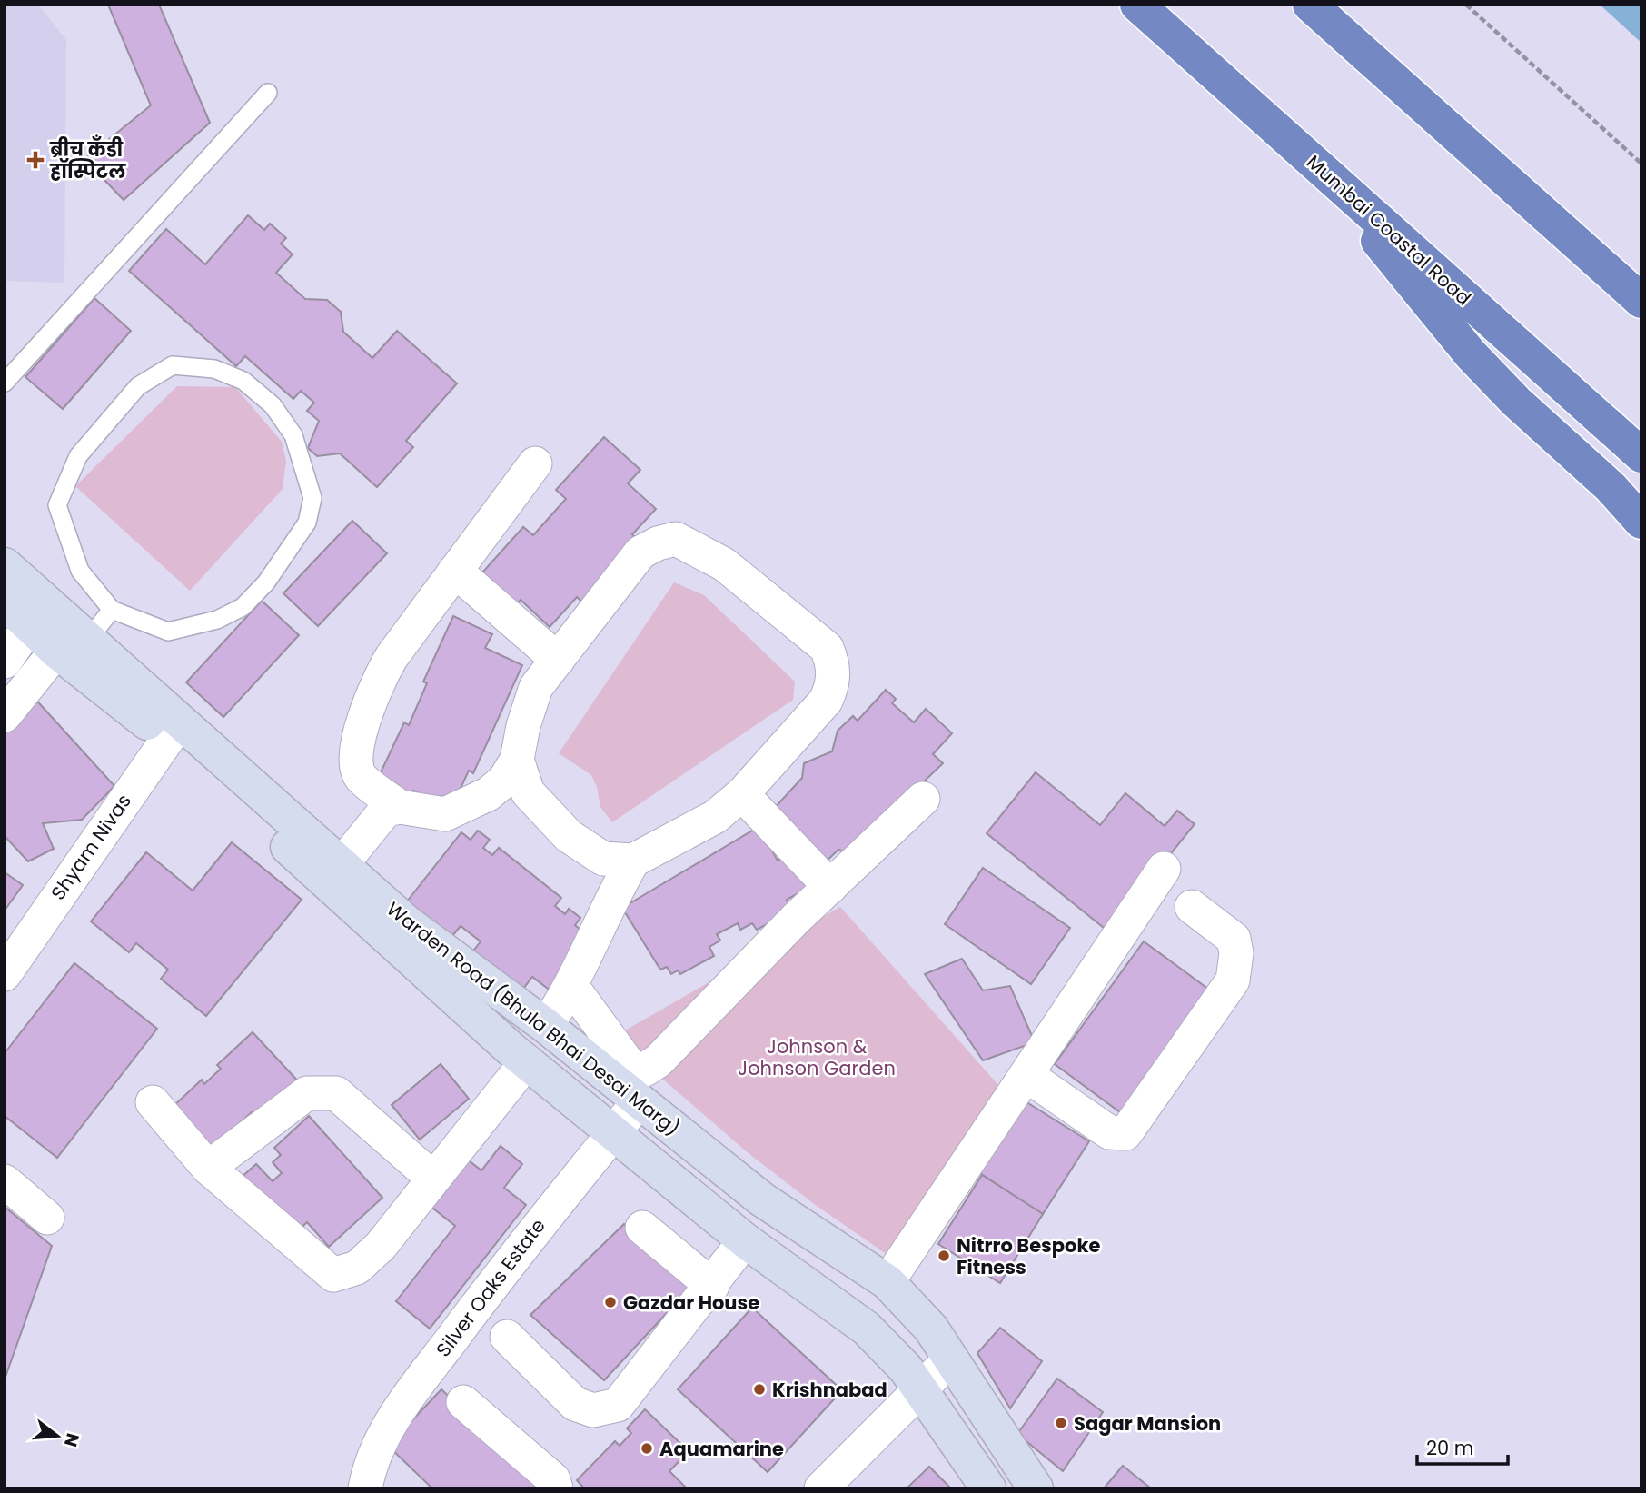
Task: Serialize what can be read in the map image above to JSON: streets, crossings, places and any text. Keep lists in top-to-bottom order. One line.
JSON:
{"streets":{"highway":["Mumbai Coastal Road"],"main road":["Warden Road (Bhula Bhai Desai Marg)"],"street":["Shyam Nivas","Silver Oaks Estate"]},"crossings":[["Shyam Nivas","Warden Road (Bhula Bhai Desai Marg)"],["Warden Road (Bhula Bhai Desai Marg)","Silver Oaks Estate"]],"parks":["Johnson & Johnson Garden"],"places":{"health":["ब्रीच कँडी हॉस्पिटल"],"other":["Nitrro Bespoke Fitness","Gazdar House","Krishnabad","Sagar Mansion","Aquamarine"]},"scale_bar":"20 m","north":"right"}
